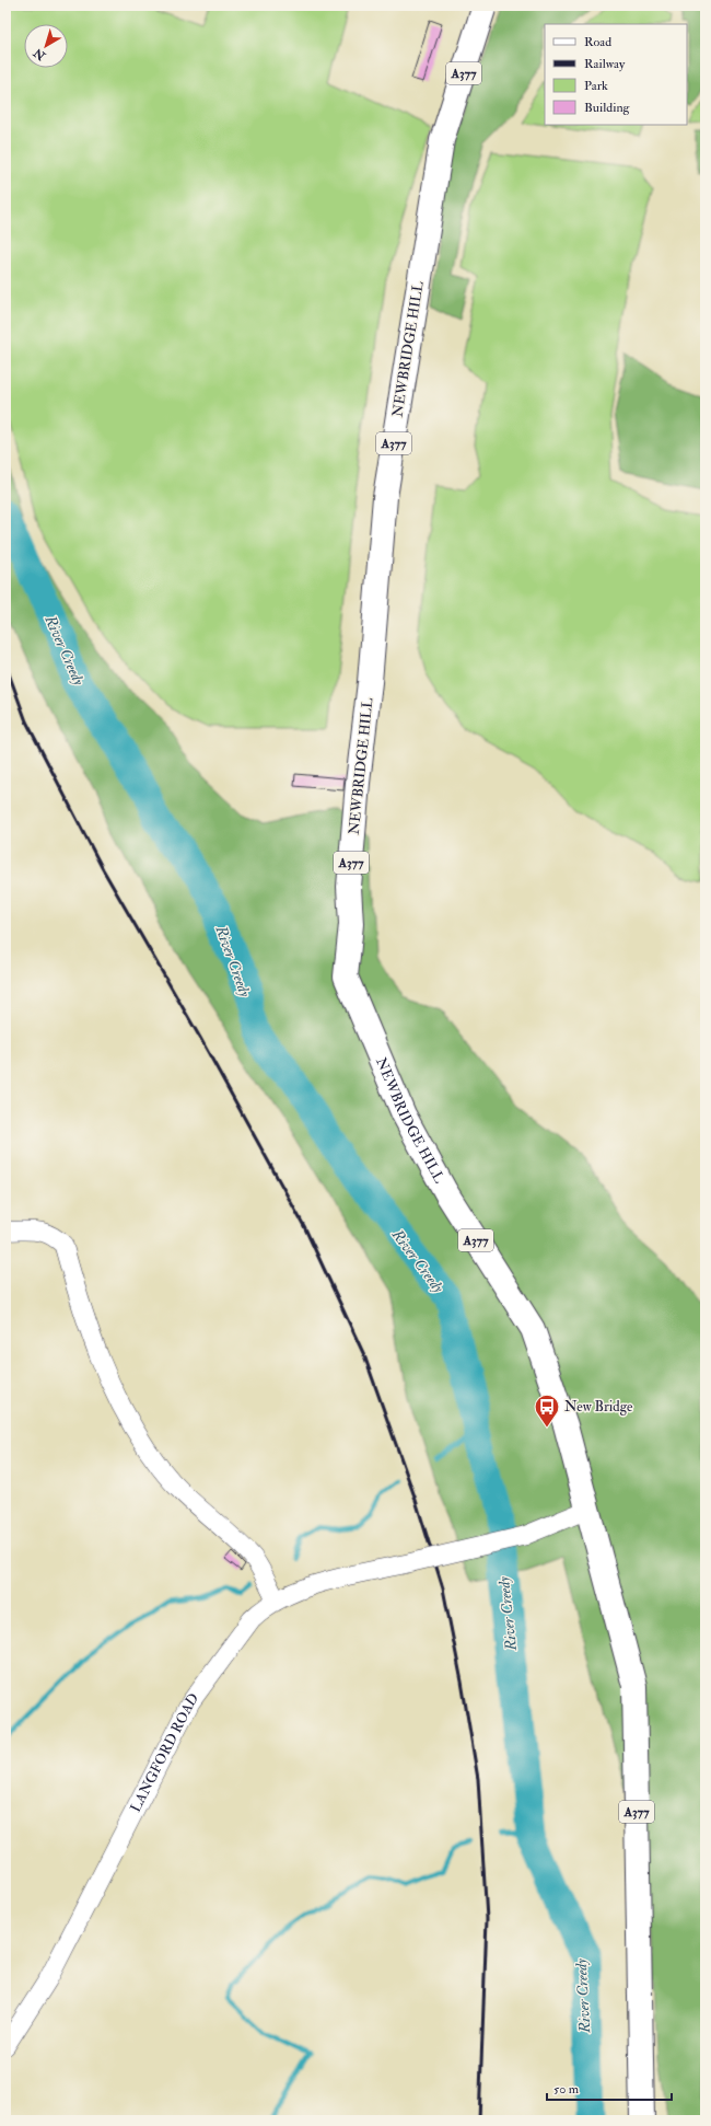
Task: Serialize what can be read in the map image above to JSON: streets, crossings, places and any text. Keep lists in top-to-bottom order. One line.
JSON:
{"streets":{"highway":["A377","NEWBRIDGE HILL"],"street":["LANGFORD ROAD"]},"crossings":[["A377","NEWBRIDGE HILL"],["A377","LANGFORD ROAD"],["NEWBRIDGE HILL","LANGFORD ROAD"]],"water":["River Creedy"],"places":{"bus stop":["New Bridge"]},"legend":["Road","Railway","Park","Building"],"scale_bar":"50 m","north":"bottom left"}
